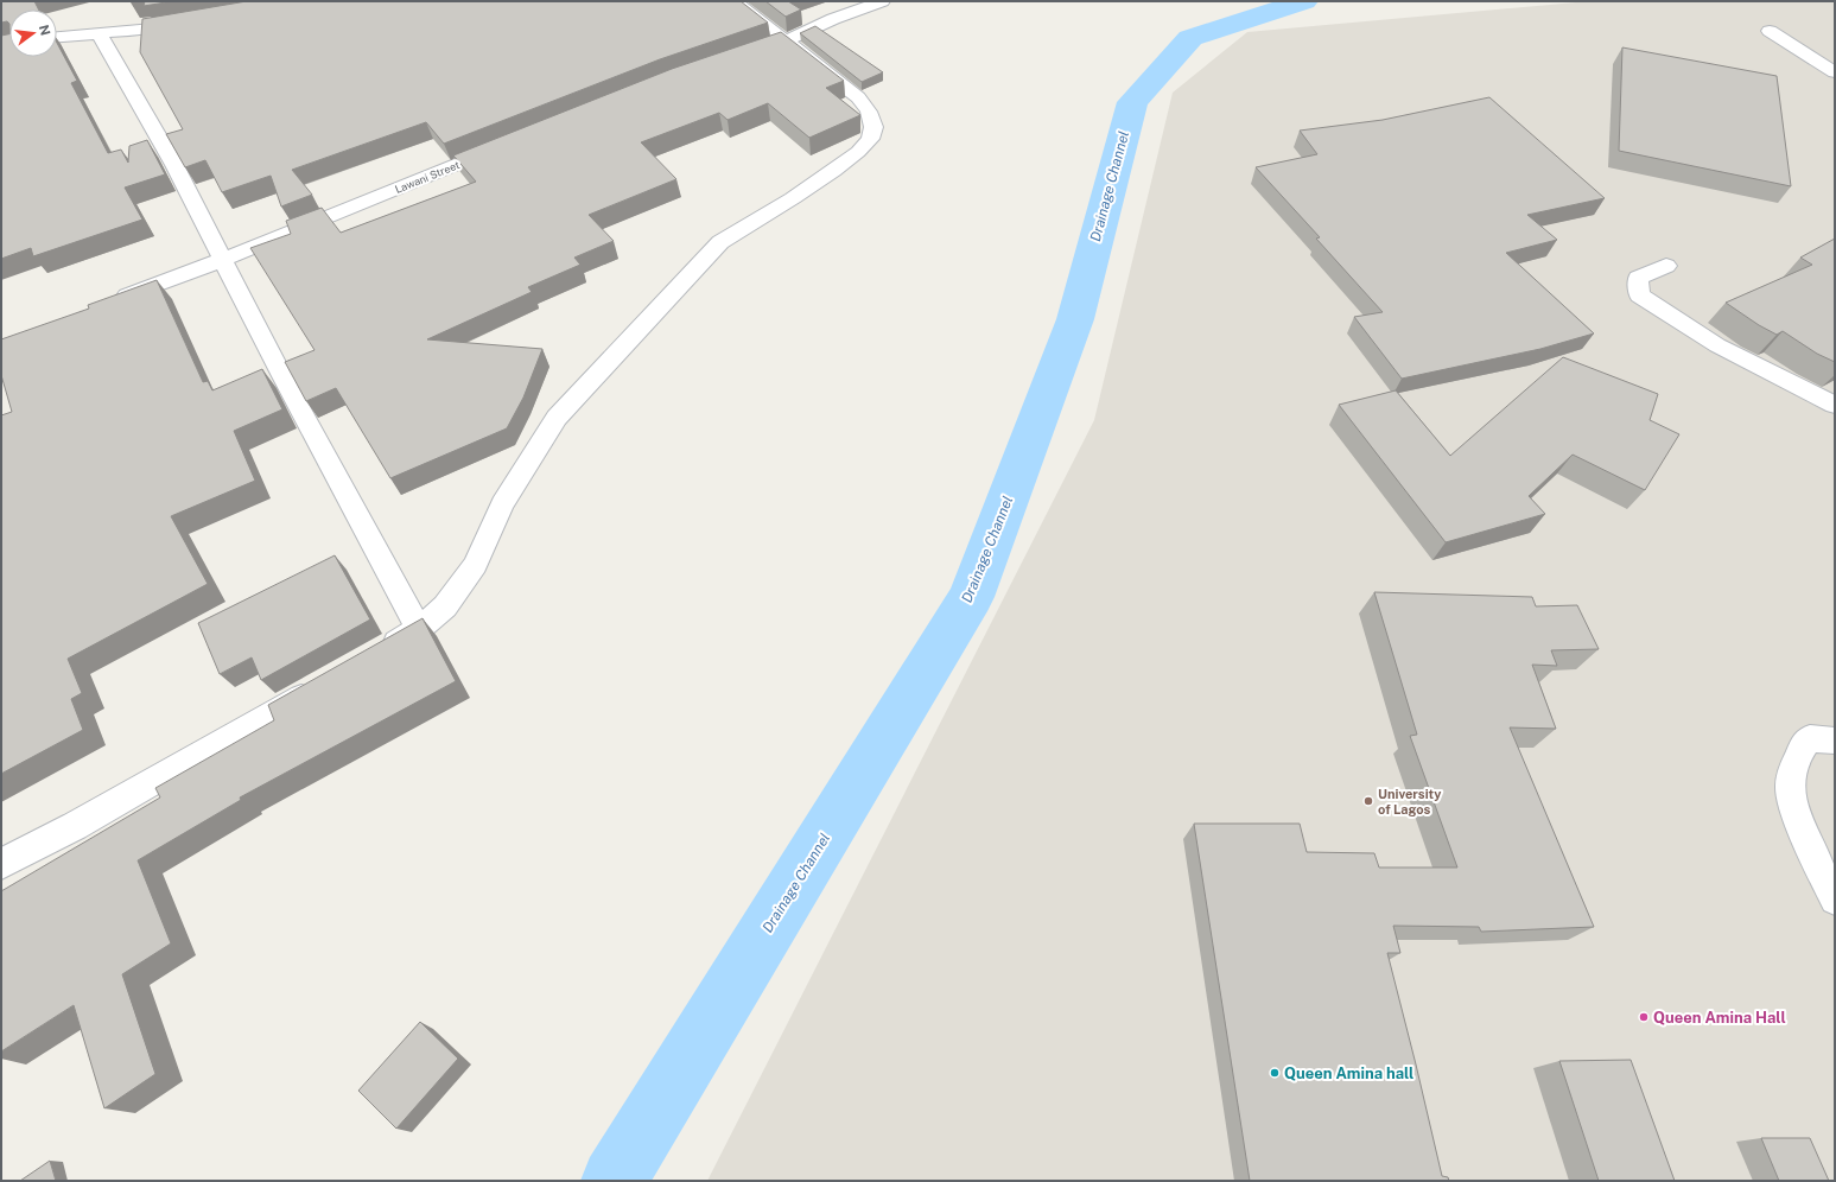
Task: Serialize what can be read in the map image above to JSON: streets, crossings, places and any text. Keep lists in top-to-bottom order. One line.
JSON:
{"streets":{"street":["Lawani Street"]},"water":["Drainage Channel"],"places":["University of Lagos","Queen Amina Hall","Queen Amina hall"],"north":"right"}
